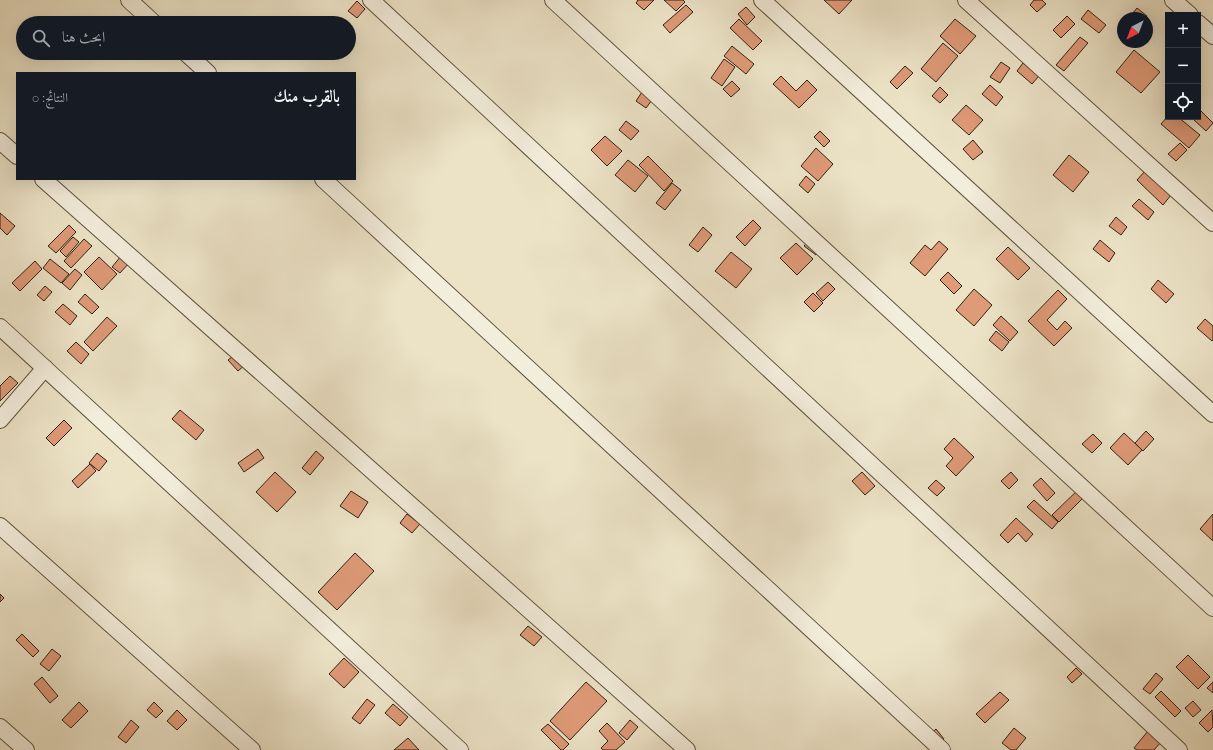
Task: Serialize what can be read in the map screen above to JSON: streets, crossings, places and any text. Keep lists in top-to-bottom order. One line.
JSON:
{"north":"bottom left","page":{"map_buttons":["+","−"],"search":"ابحث هنا","heading":["بالقرب منك","النتائج: 0"]}}
